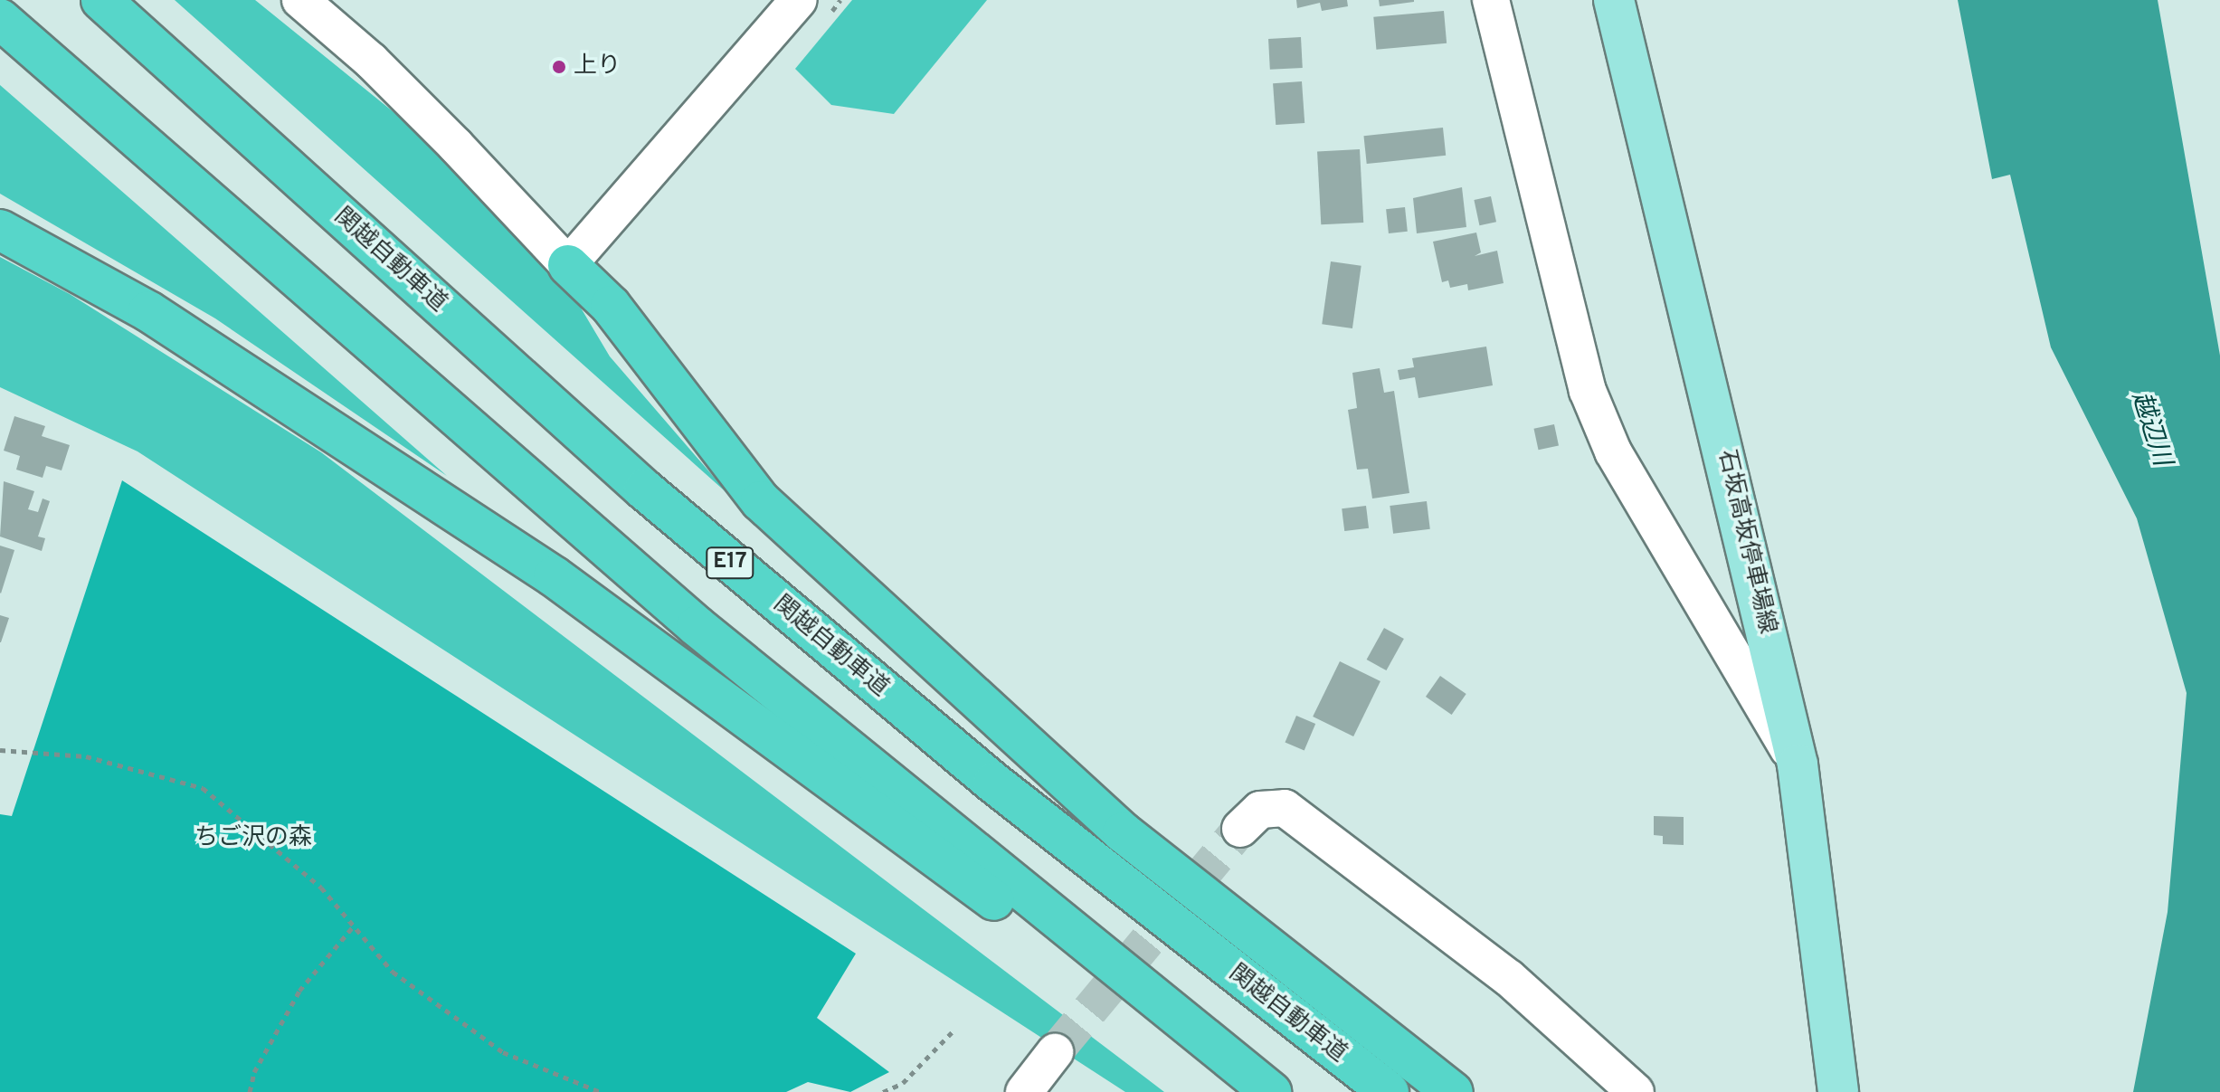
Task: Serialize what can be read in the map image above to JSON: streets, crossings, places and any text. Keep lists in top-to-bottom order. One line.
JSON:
{"streets":{"highway":["関越自動車道","E17"],"main road":["石坂高坂停車場線"]},"water":["越辺川"],"parks":["ちご沢の森"],"places":["上り"]}
